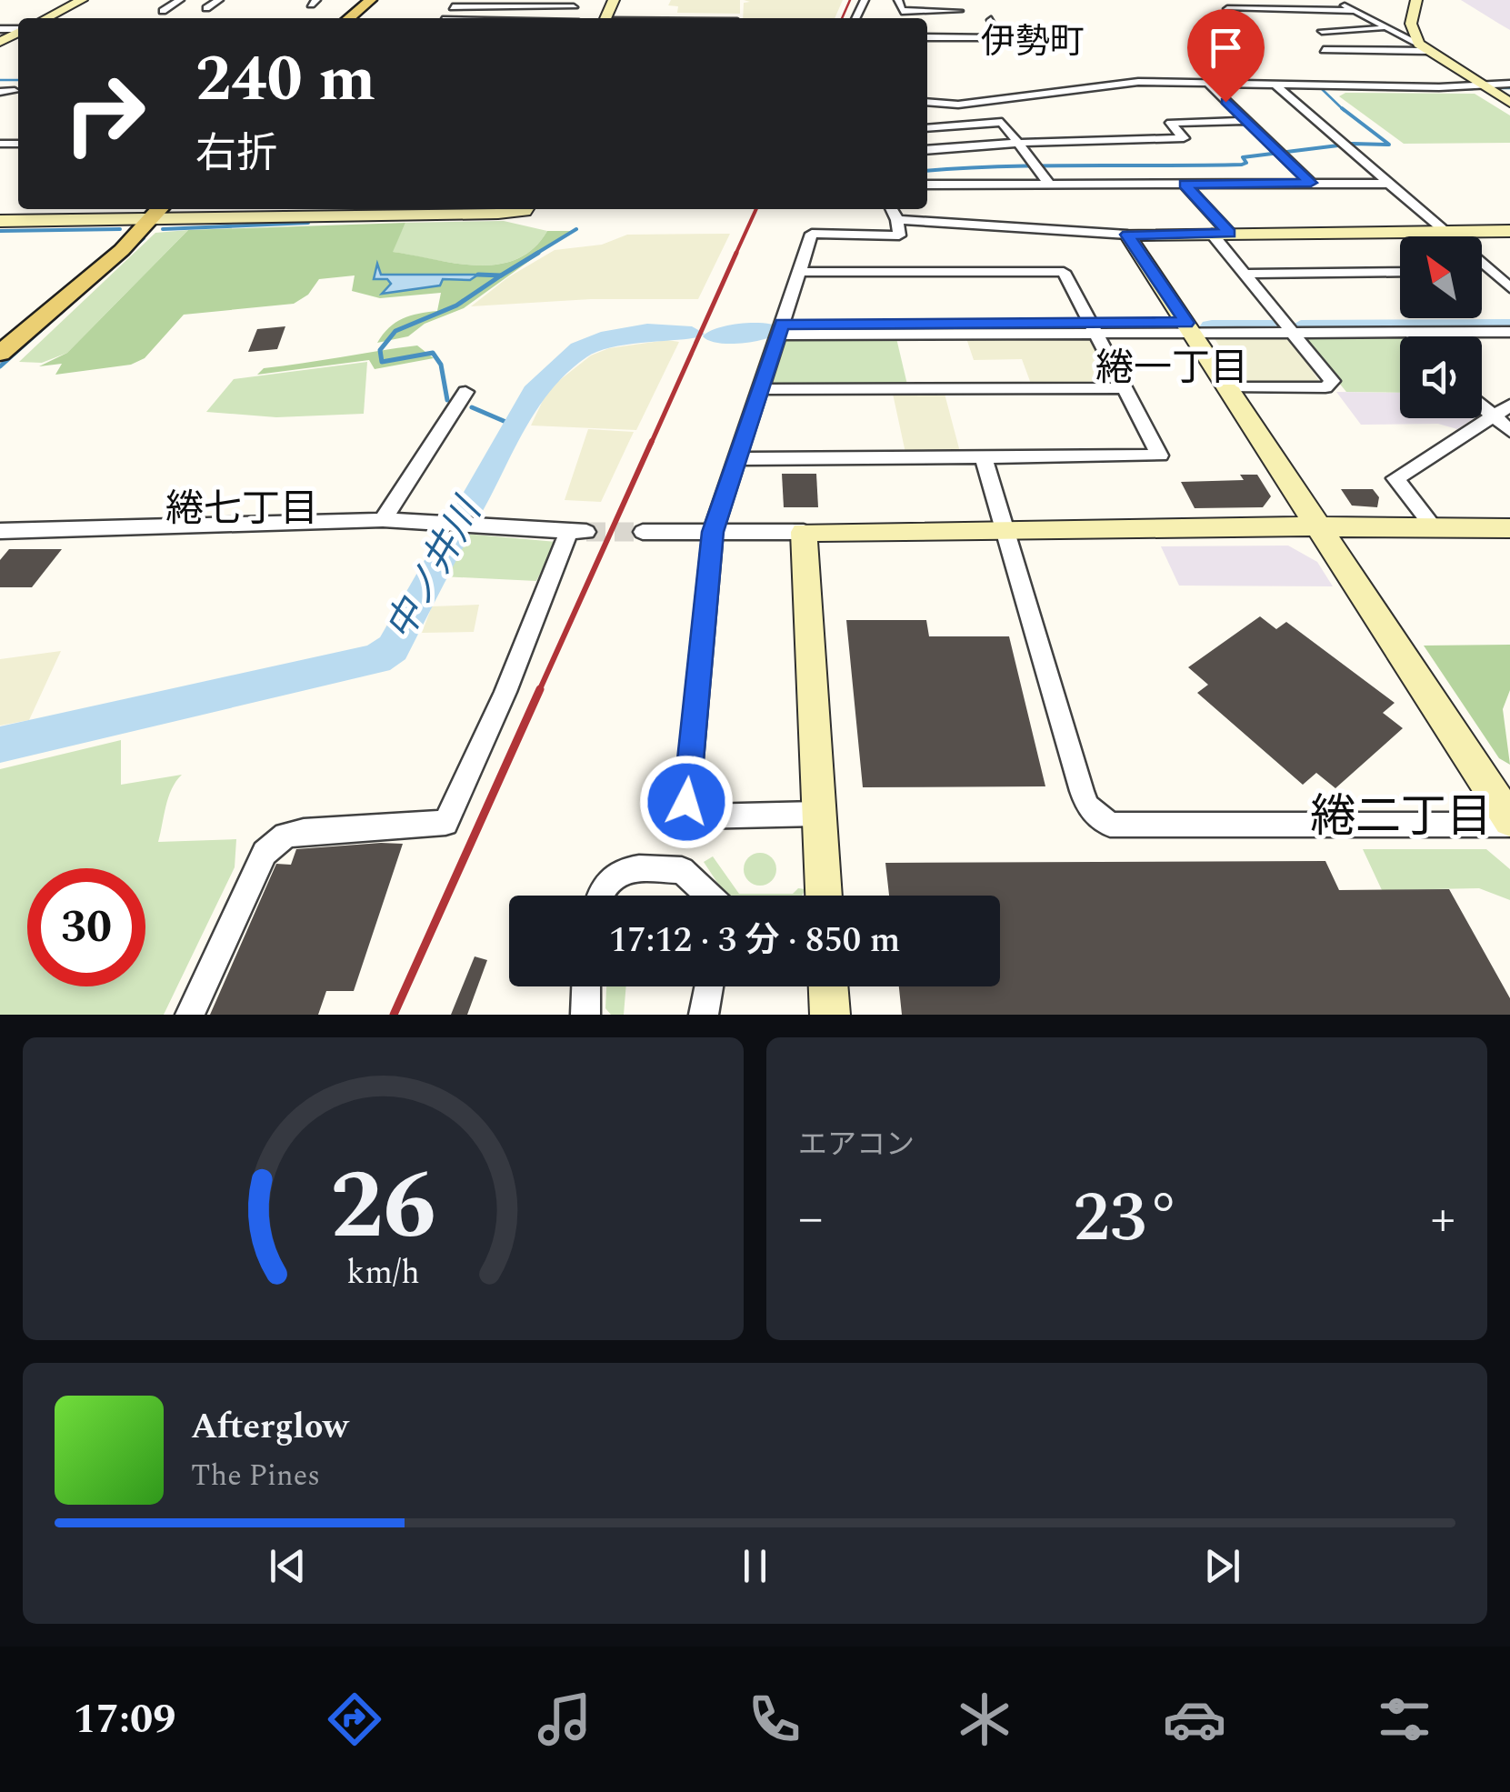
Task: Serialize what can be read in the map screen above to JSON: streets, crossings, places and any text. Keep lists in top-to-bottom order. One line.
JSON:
{"districts":["伊勢町","綣一丁目","綣七丁目","綣二丁目"],"water":["中ノ井川"],"north":"top left","page":{"turn":["240 m","右折"],"limit":"30","trip":"17:12 · 3 分 · 850 m","tile":"エアコン","heat":["−","23°","+"],"song":["Afterglow","The Pines"],"tabs":"17:09","gauge":["26","km/h"]}}
